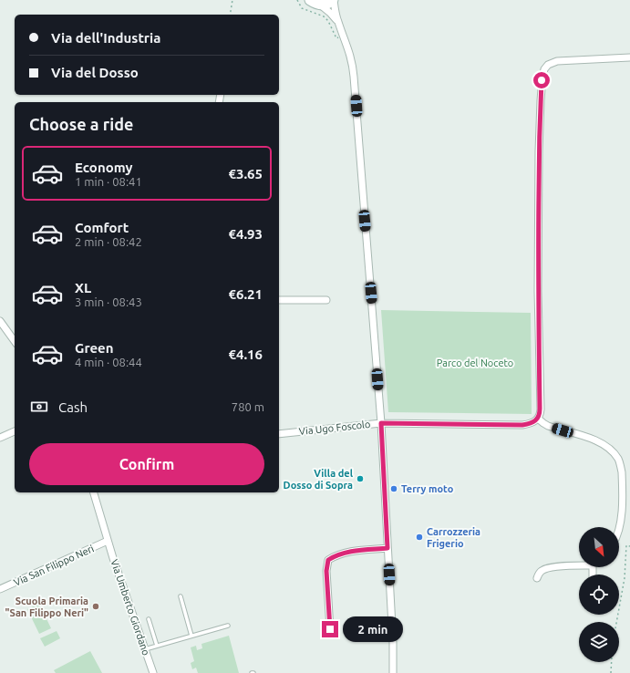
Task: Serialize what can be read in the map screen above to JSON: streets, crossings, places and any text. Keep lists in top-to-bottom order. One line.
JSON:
{"streets":{"street":["Via Ugo Foscolo","Via San Filippo Neri","Via Umberto Giordano"]},"crossings":[["Via San Filippo Neri","Via Umberto Giordano"]],"parks":["Parco del Noceto"],"places":["Villa del Dosso di Sopra","Terry moto","Carrozzeria Frigerio","Scuola Primaria \"San Filippo Neri\""],"north":"bottom right","page":{"banner":["Via dell'Industria","Via del Dosso"],"heading":"Choose a ride","list":[{"name":"Economy","note":"1 min · 08:41","value":"€3.65"},{"name":"Comfort","note":"2 min · 08:42","value":"€4.93"},{"name":"XL","note":"3 min · 08:43","value":"€6.21"},{"name":"Green","note":"4 min · 08:44","value":"€4.16"}],"pay":["Cash","780 m"],"buttons":"Confirm","bubble":"2 min"}}
